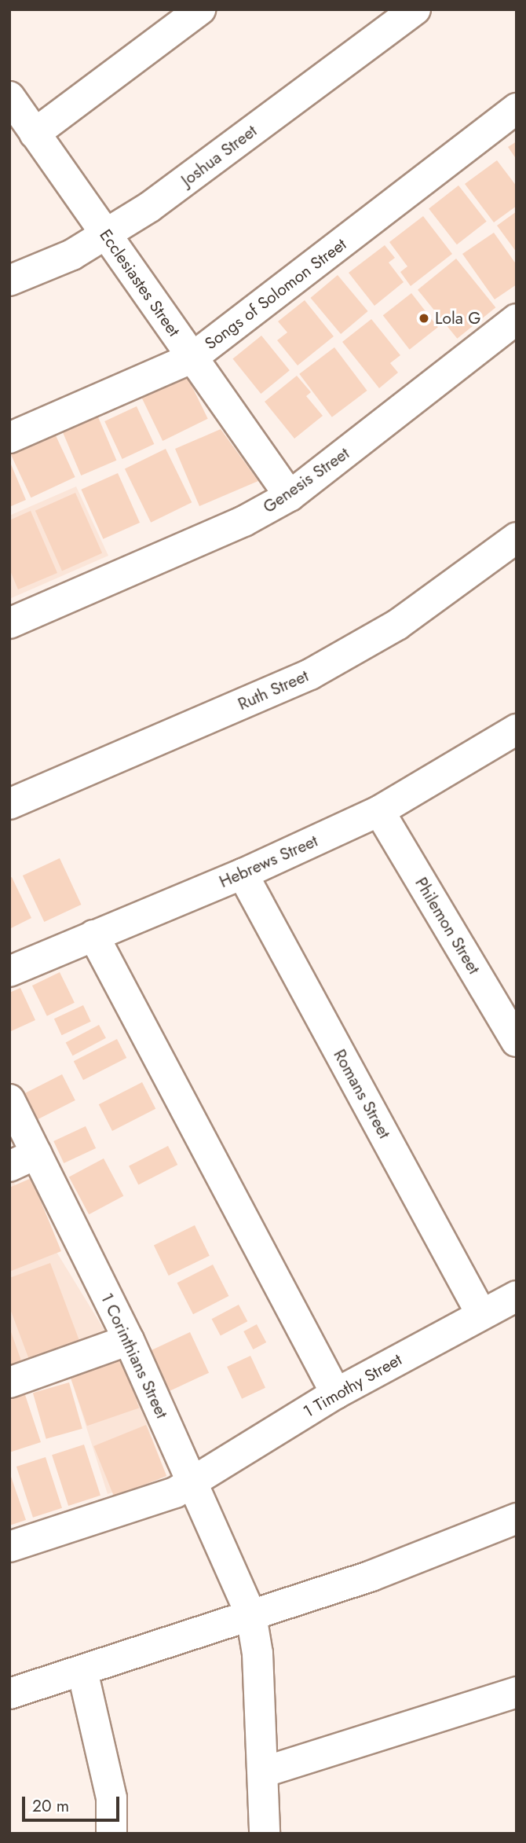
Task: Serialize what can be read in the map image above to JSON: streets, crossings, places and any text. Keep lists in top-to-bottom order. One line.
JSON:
{"streets":{"street":["Joshua Street","Ecclesiastes Street","Songs of Solomon Street","Genesis Street","Ruth Street","Hebrews Street","Philemon Street","Romans Street","1 Corinthians Street","1 Timothy Street"]},"crossings":[["Joshua Street","Ecclesiastes Street"],["Ecclesiastes Street","Songs of Solomon Street"],["Ecclesiastes Street","Genesis Street"],["Hebrews Street","Philemon Street"],["Hebrews Street","Romans Street"],["Romans Street","1 Timothy Street"],["1 Corinthians Street","1 Timothy Street"]],"places":["Lola G"],"scale_bar":"20 m"}
